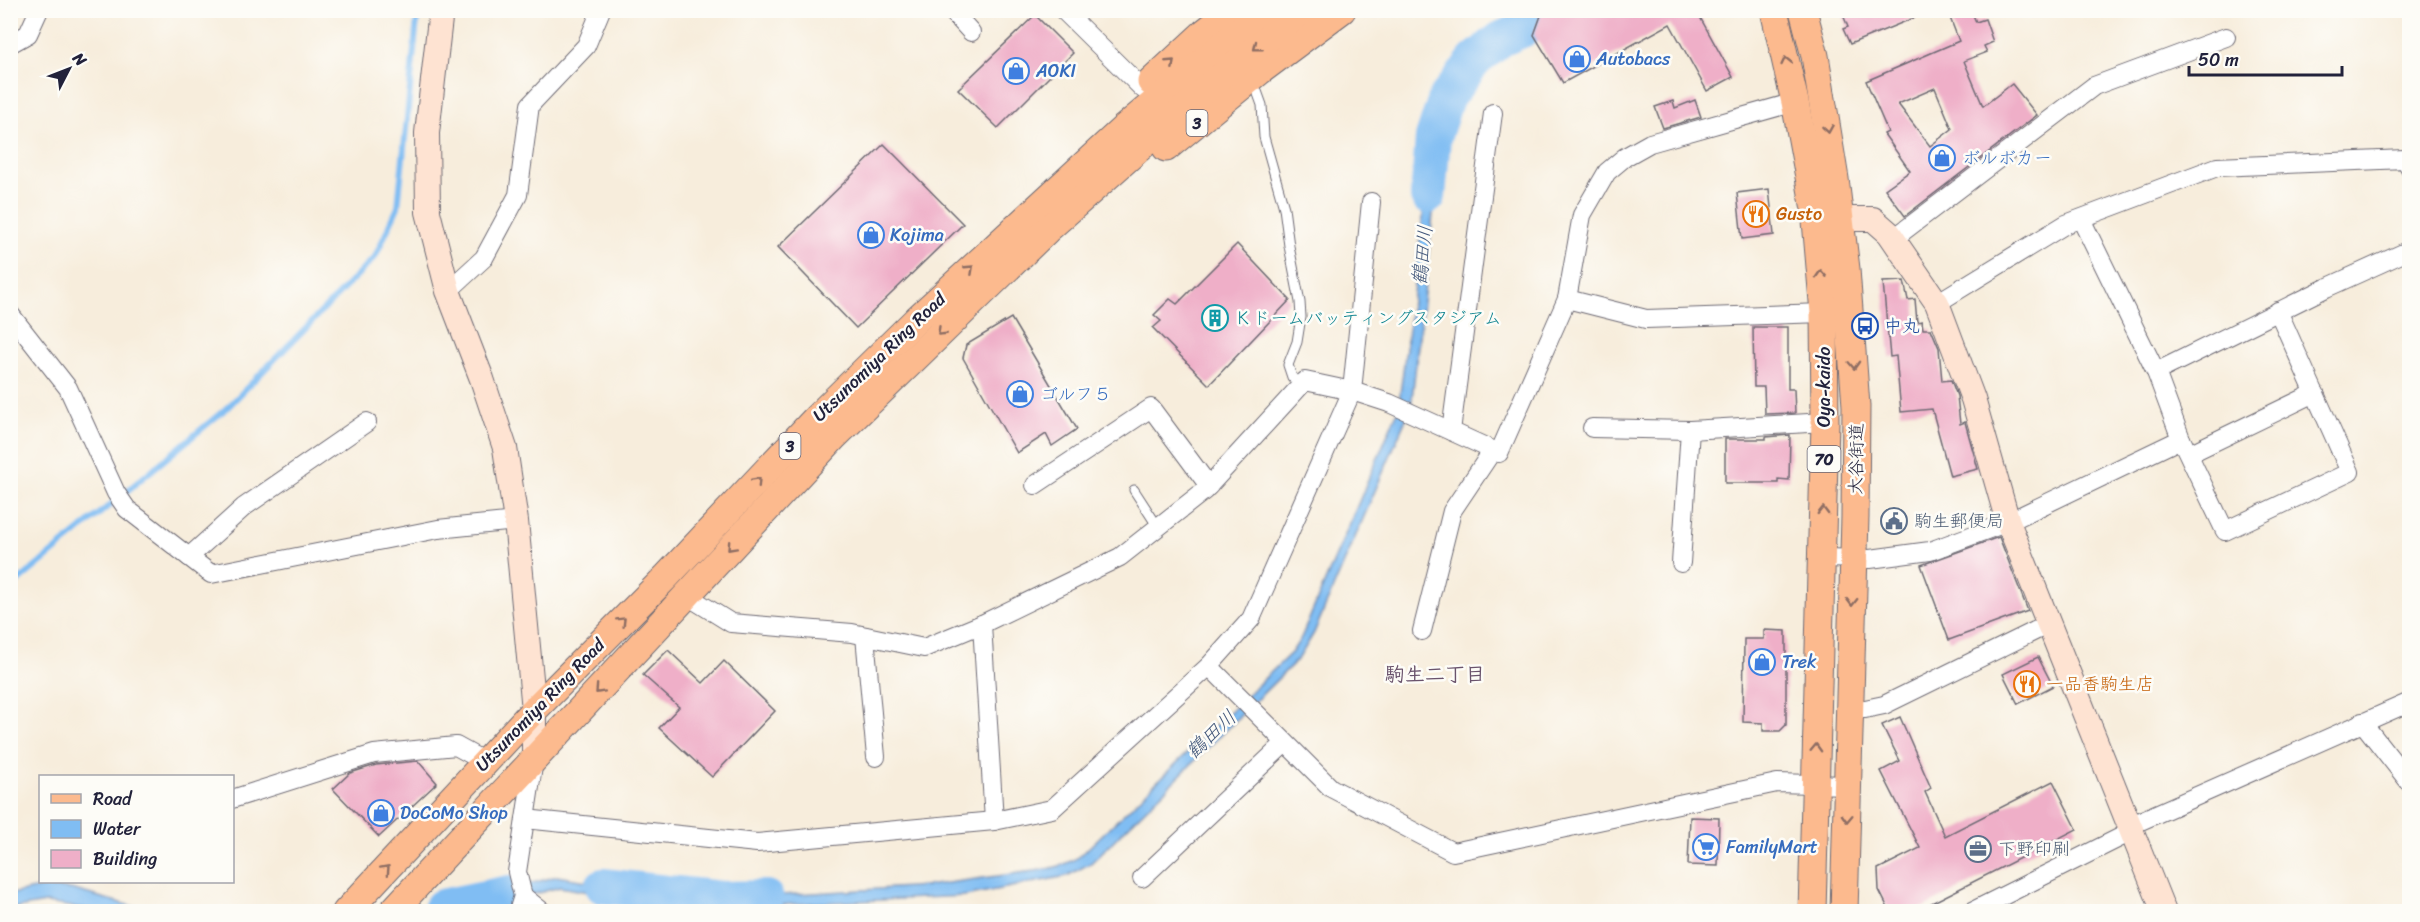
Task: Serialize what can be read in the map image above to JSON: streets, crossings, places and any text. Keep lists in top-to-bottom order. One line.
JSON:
{"streets":{"main road":["3","Utsunomiya Ring Road","Oya-kaido","70","大谷街道"]},"crossings":[["3","Utsunomiya Ring Road"]],"one_way":["Oya-kaido","大谷街道"],"districts":["駒生二丁目"],"water":["鶴田川"],"places":{"shop":["Autobacs","AOKI","ボルボカー","Kojima","ゴルフ５","Trek","DoCoMo Shop"],"restaurant":["Gusto","一品香駒生店"],"building":["Ｋドームバッティングスタジアム"],"bus stop":["中丸"],"public building":["駒生郵便局"],"supermarket":["FamilyMart"],"office":["下野印刷"]},"legend":["Road","Water","Building"],"scale_bar":"50 m","north":"top right"}
